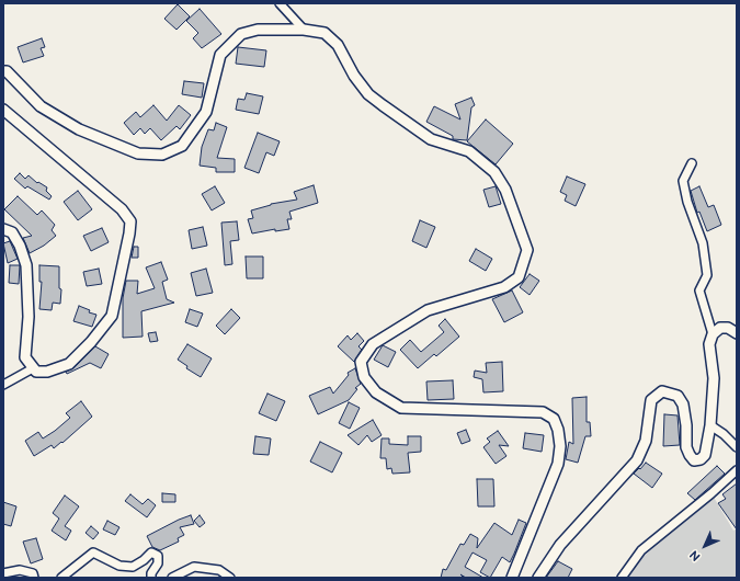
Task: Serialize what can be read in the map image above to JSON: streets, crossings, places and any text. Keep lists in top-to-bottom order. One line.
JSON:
{"north":"bottom left"}
